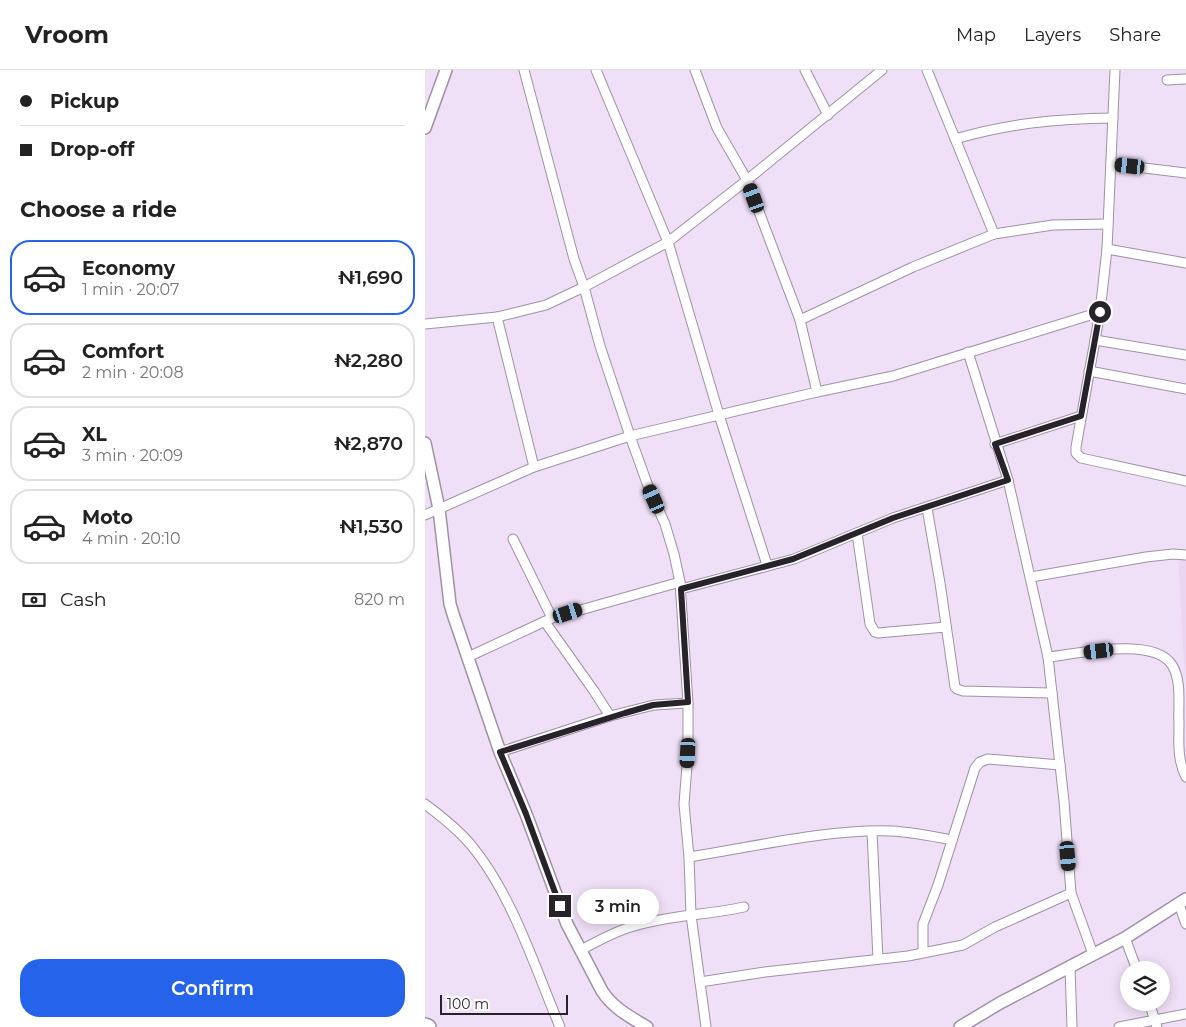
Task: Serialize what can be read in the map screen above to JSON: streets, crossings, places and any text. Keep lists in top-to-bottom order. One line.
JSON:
{"scale_bar":"100 m","page":{"header":"Vroom","nav":["Map","Layers","Share"],"banner":["Pickup","Drop-off"],"heading":"Choose a ride","list":[{"name":"Economy","note":"1 min · 20:07","value":"₦1,690"},{"name":"Comfort","note":"2 min · 20:08","value":"₦2,280"},{"name":"XL","note":"3 min · 20:09","value":"₦2,870"},{"name":"Moto","note":"4 min · 20:10","value":"₦1,530"}],"pay":["Cash","820 m"],"bubble":"3 min","buttons":"Confirm","scale":"100 m"}}
